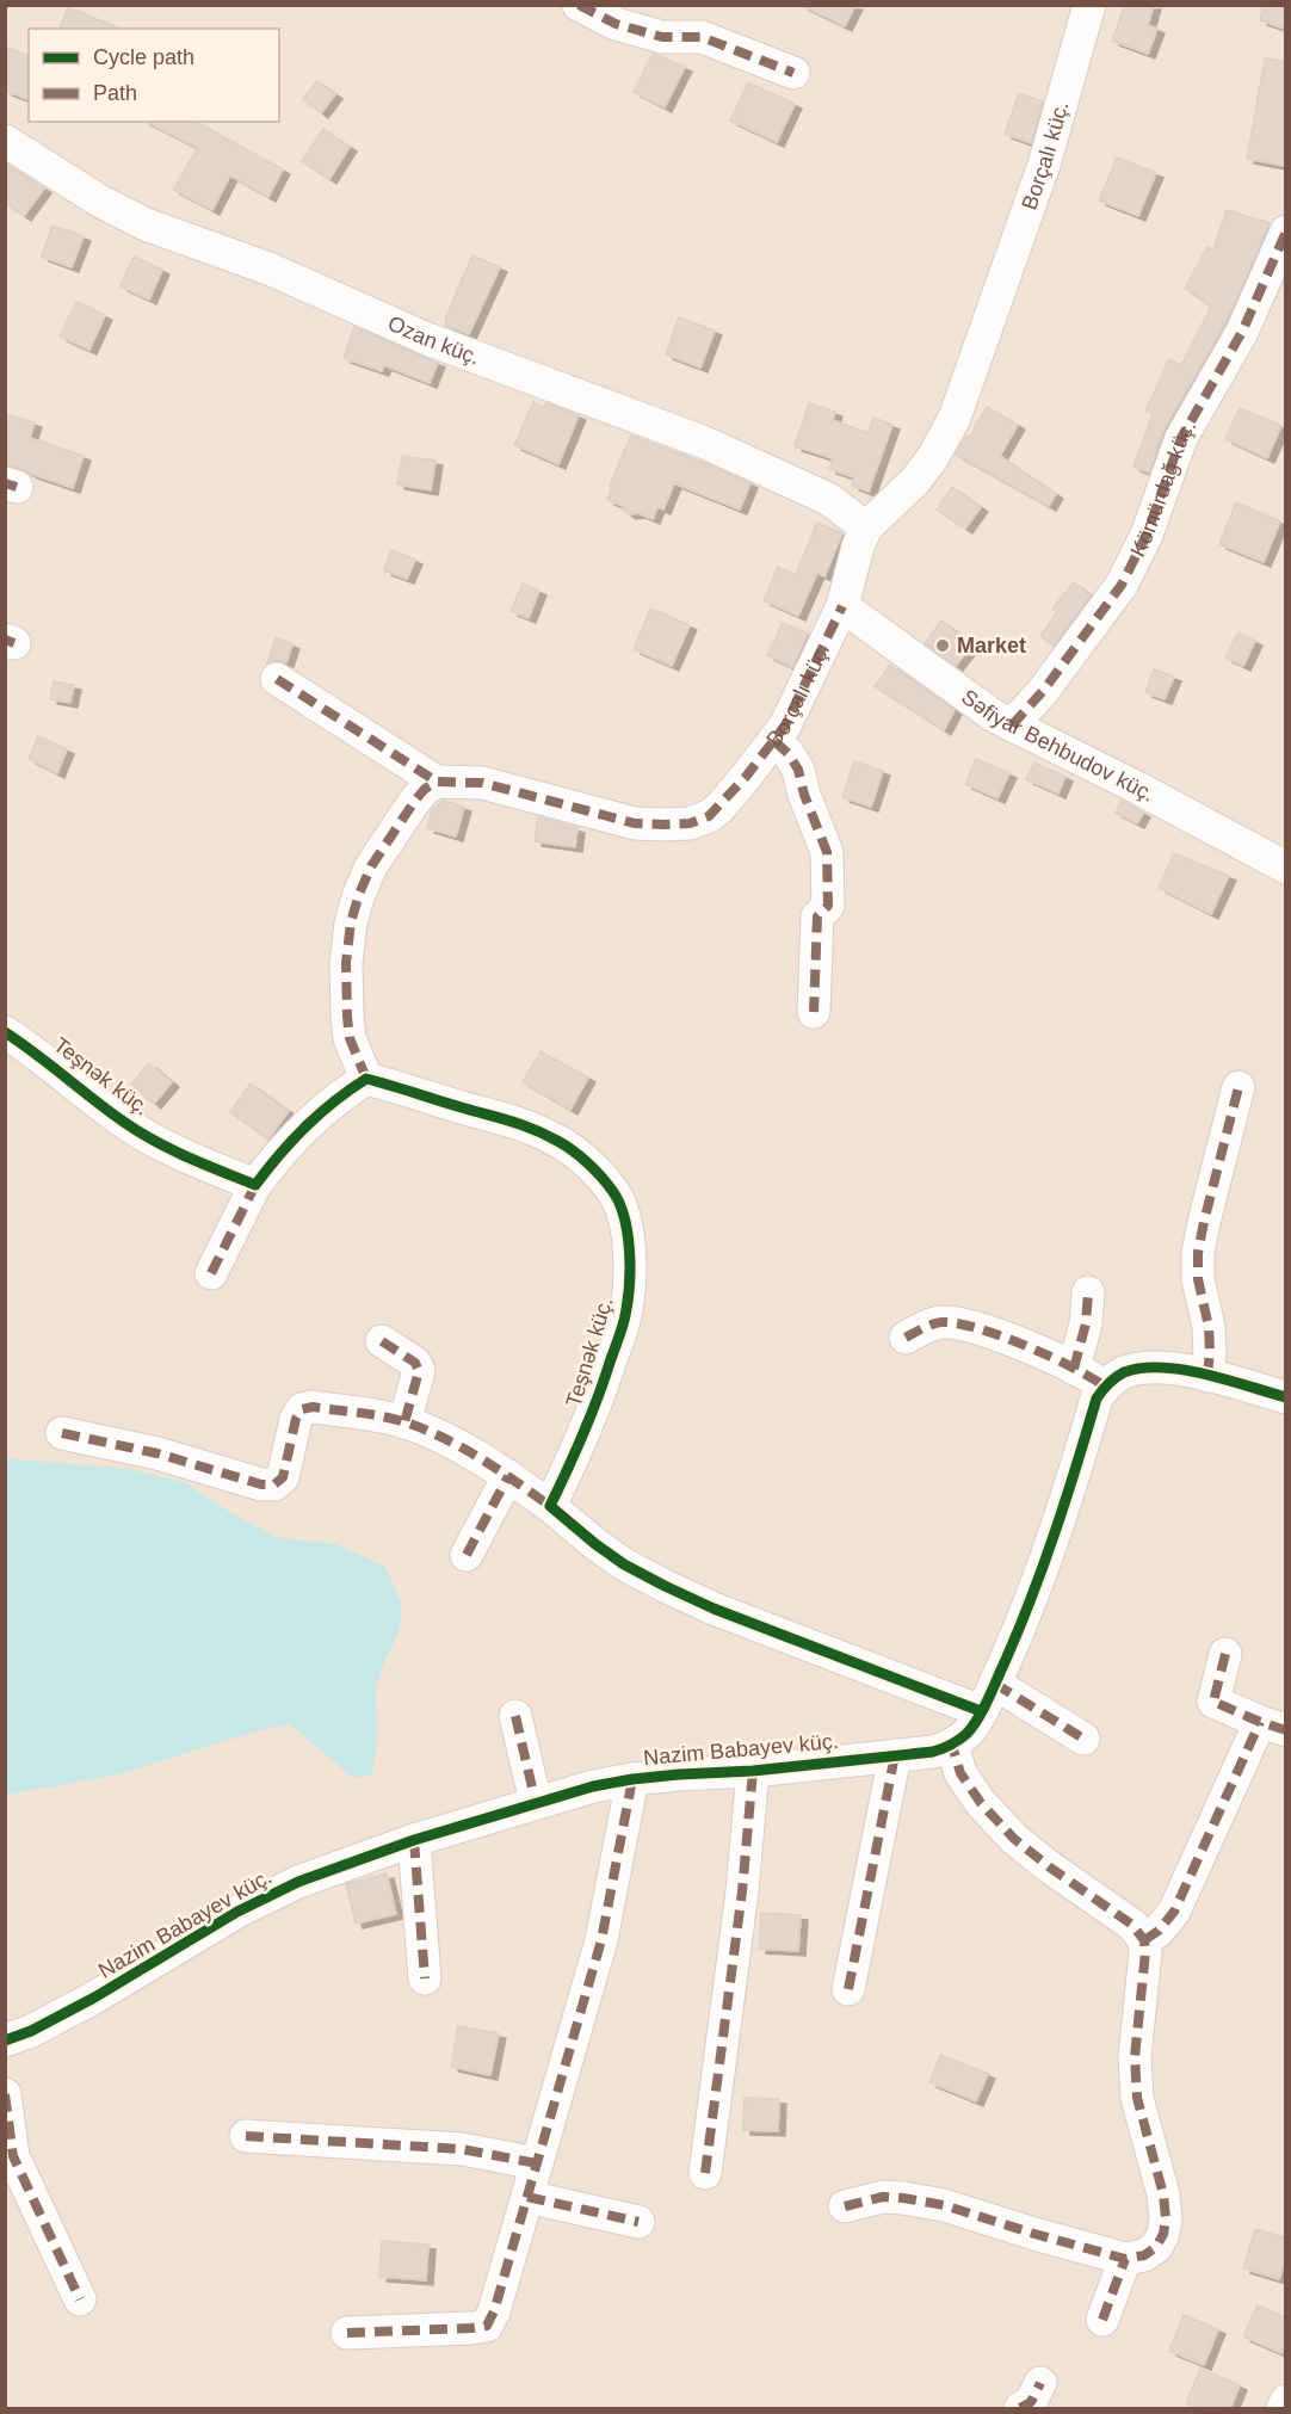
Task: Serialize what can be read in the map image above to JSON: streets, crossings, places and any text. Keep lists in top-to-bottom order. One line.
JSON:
{"streets":{"street":["Borçalı küç.","Ozan küç.","Kömürdağ küç.","Səfiyar Behbudov küç.","Teşnək küç.","Nazim Babayev küç."]},"crossings":[["Borçalı küç.","Ozan küç."],["Borçalı küç.","Səfiyar Behbudov küç."],["Kömürdağ küç.","Səfiyar Behbudov küç."]],"places":["Market"],"legend":["Cycle path","Path"]}
